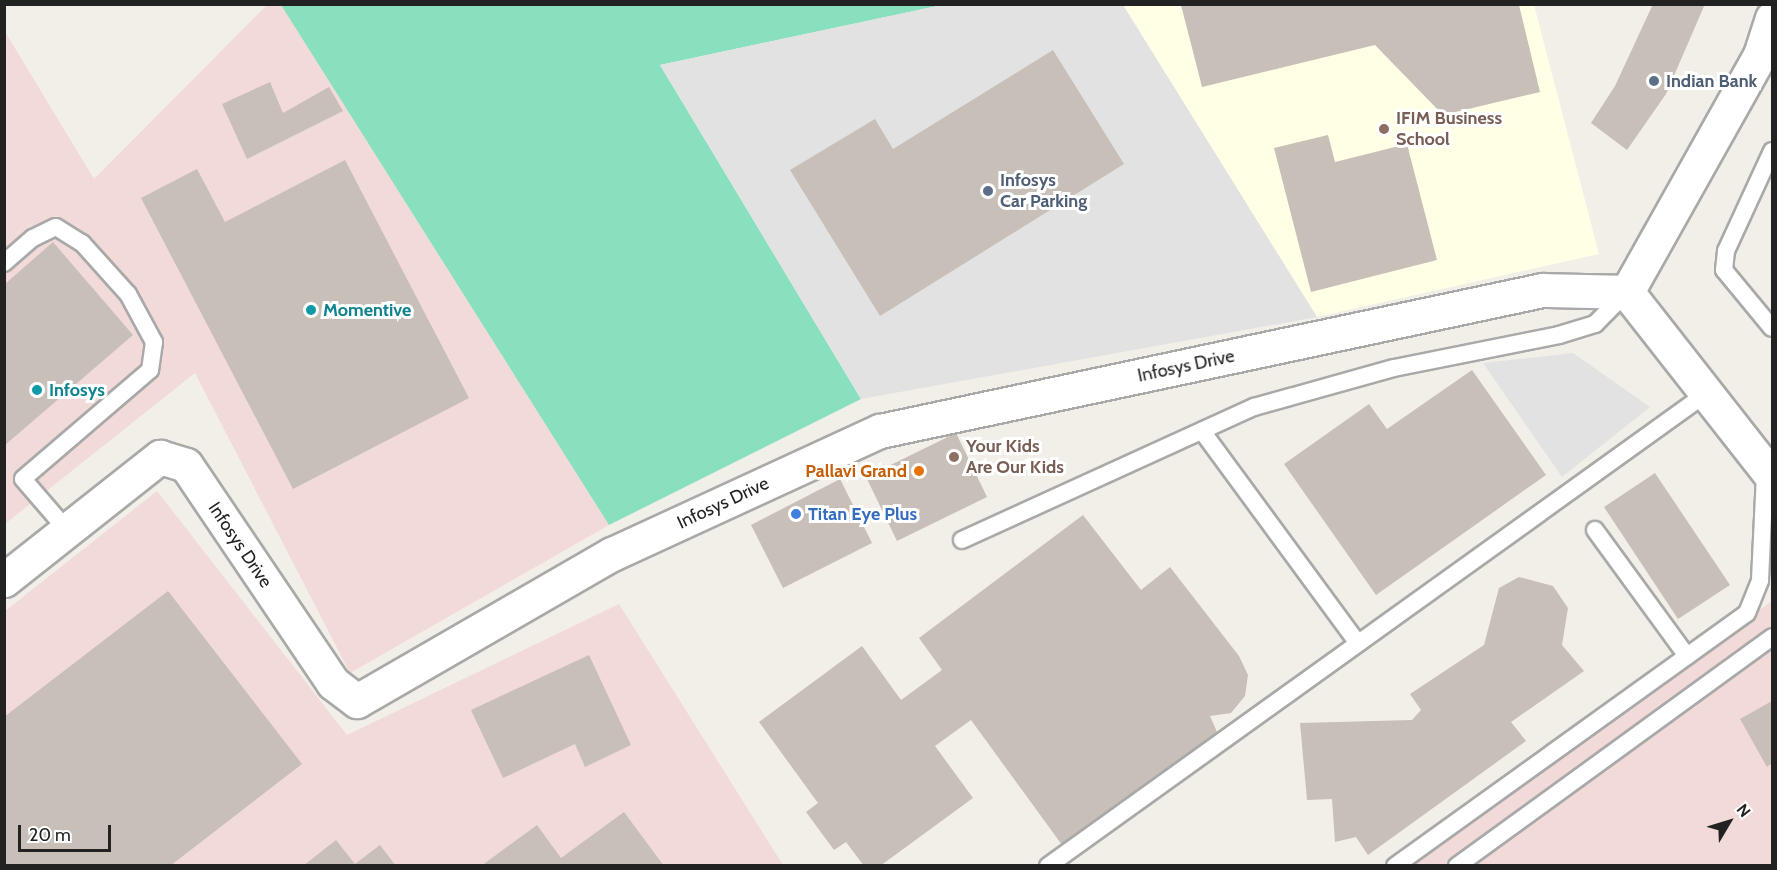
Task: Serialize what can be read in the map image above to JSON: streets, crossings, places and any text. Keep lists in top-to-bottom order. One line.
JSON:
{"streets":{"street":["Infosys Drive"]},"places":["Indian Bank","IFIM Business School","Infosys Car Parking","Momentive","Infosys","Your Kids Are Our Kids","Pallavi Grand","Titan Eye Plus"],"scale_bar":"20 m","north":"top right"}
